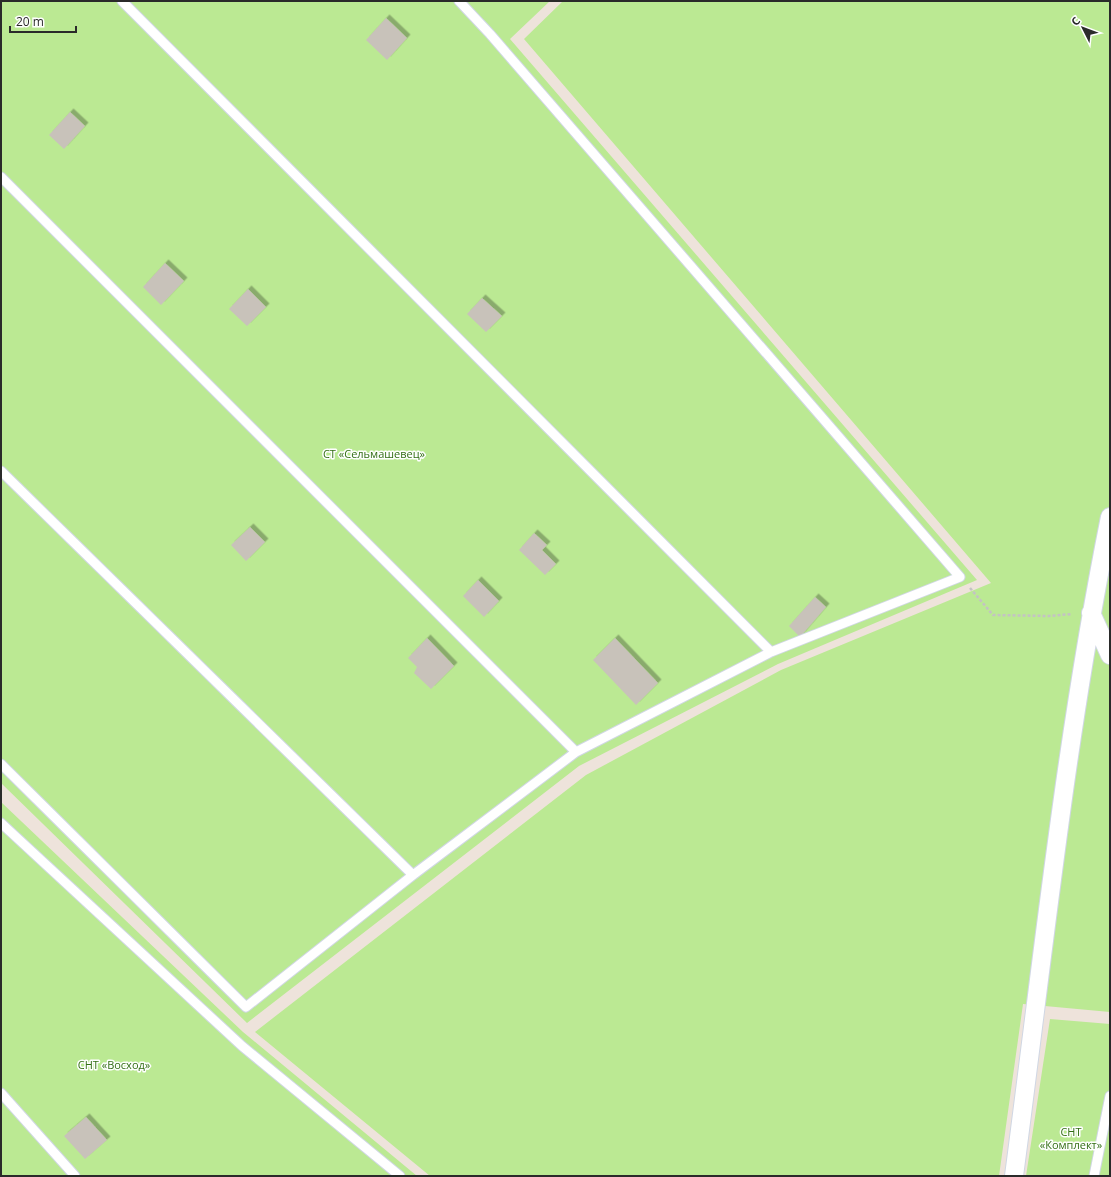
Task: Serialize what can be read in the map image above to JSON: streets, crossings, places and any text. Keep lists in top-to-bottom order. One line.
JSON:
{"parks":["СТ «Сельмашевец»","СНТ «Восход»","СНТ «Комплект»"],"scale_bar":"20 m","north":"top left"}
